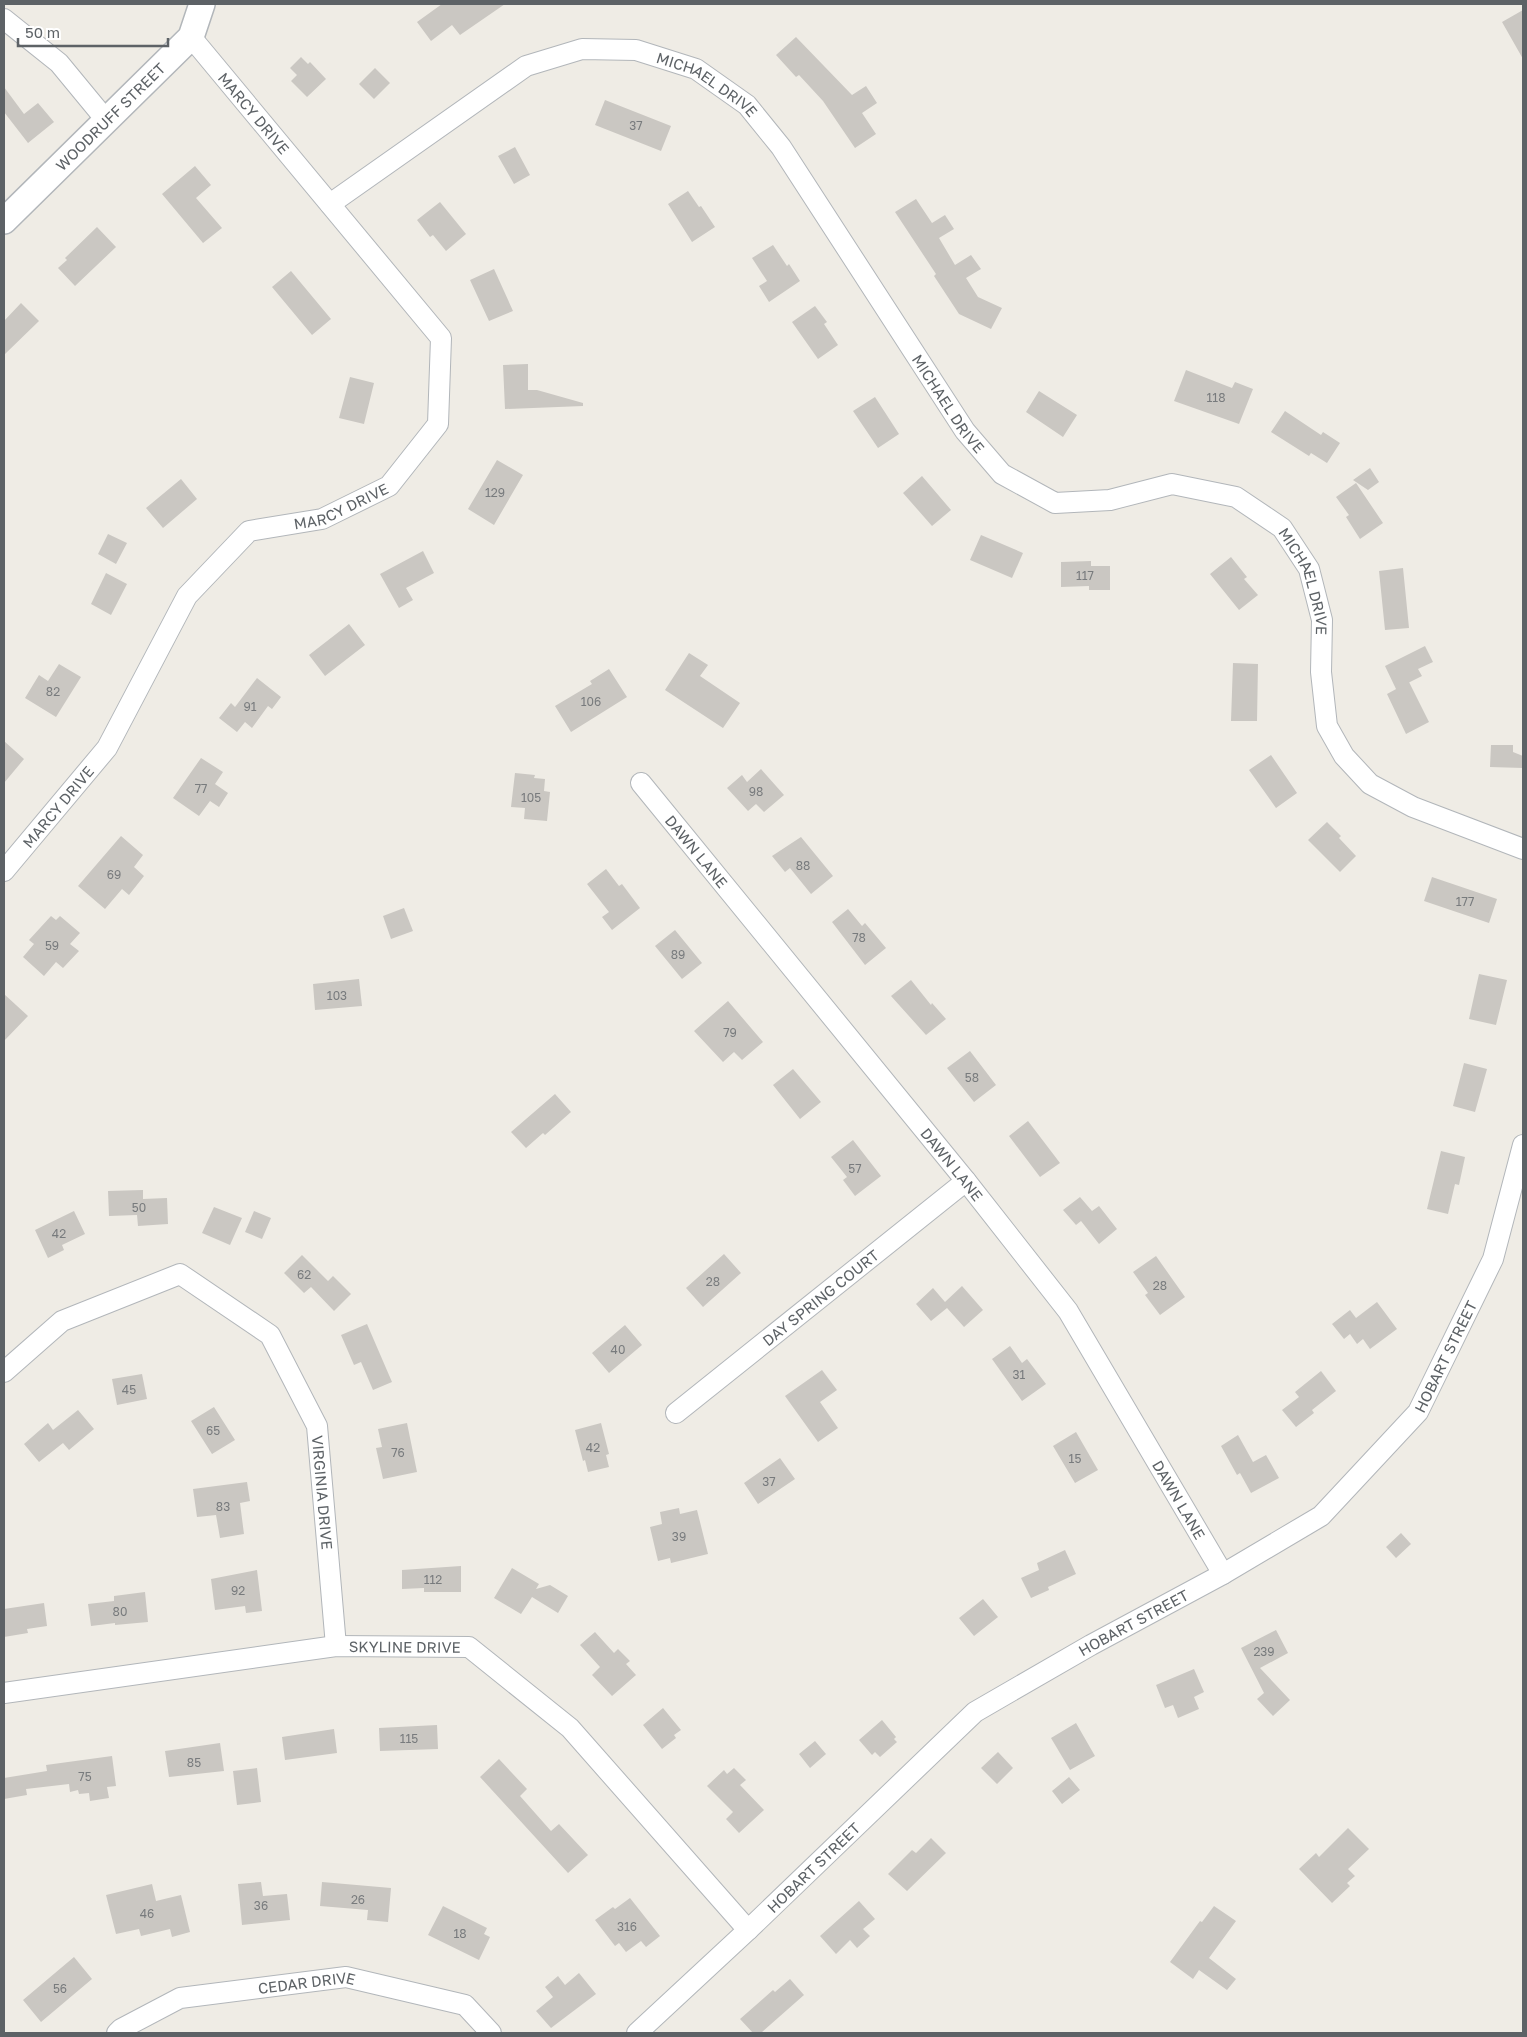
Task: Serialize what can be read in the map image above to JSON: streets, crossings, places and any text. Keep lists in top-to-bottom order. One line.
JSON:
{"streets":{"street":["MICHAEL DRIVE","MARCY DRIVE","WOODRUFF STREET","DAWN LANE","DAY SPRING COURT","HOBART STREET","VIRGINIA DRIVE","SKYLINE DRIVE","CEDAR DRIVE"]},"crossings":[["MICHAEL DRIVE","MARCY DRIVE"],["MARCY DRIVE","WOODRUFF STREET"],["DAWN LANE","DAY SPRING COURT"],["DAWN LANE","HOBART STREET"],["HOBART STREET","SKYLINE DRIVE"],["VIRGINIA DRIVE","SKYLINE DRIVE"]],"house_numbers":["37","118","129","117","82","106","91","77","98","105","88","69","177","78","59","89","103","79","58","57","50","42","62","28","28","40","31","45","65","42","76","15","37","83","39","112","92","80","239","115","85","75","26","36","46","316","18","56"],"scale_bar":"50 m"}
